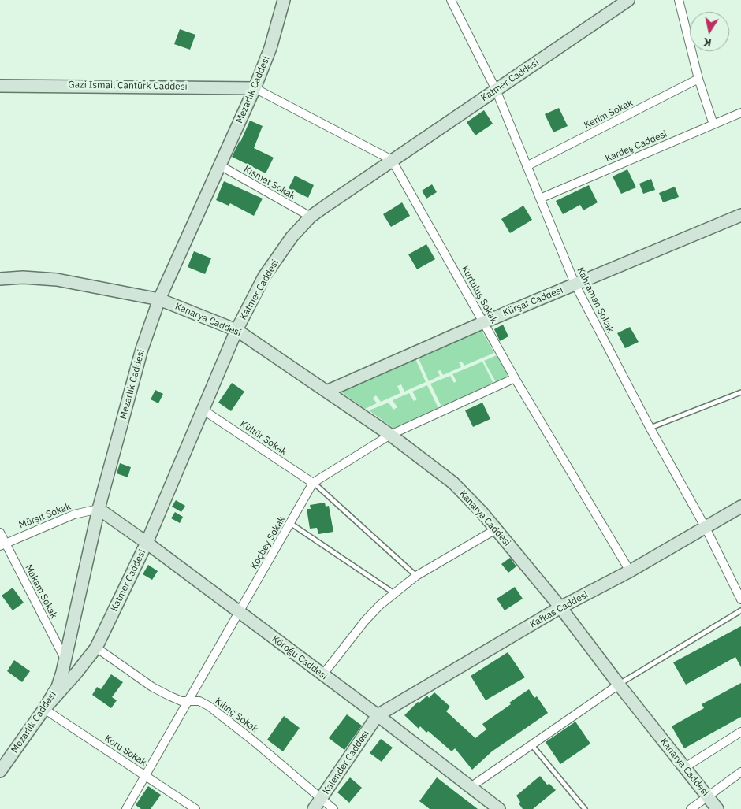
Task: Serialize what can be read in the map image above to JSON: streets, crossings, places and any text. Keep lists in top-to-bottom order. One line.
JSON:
{"streets":{"street":["Katmer Caddesi","Gazi İsmail Cantürk Caddesi","Mezarlık Caddesi","Kerim Sokak","Kardeş Caddesi","Kısmet Sokak","Kurtuluş Sokak","Kahraman Sokak","Kürşat Caddesi","Kanarya Caddesi","Kültür Sokak","Mürşit Sokak","Koçbey Sokak","Makam Sokak","Kafkas Caddesi","Köroğu Caddesi","Kılınç Sokak","Koru Sokak","Kalender Caddesi"]},"crossings":[["Katmer Caddesi","Mezarlık Caddesi"],["Katmer Caddesi","Kısmet Sokak"],["Katmer Caddesi","Kurtuluş Sokak"],["Katmer Caddesi","Kahraman Sokak"],["Katmer Caddesi","Kanarya Caddesi"],["Katmer Caddesi","Kültür Sokak"],["Katmer Caddesi","Köroğu Caddesi"],["Katmer Caddesi","Kılınç Sokak"],["Katmer Caddesi","Koru Sokak"],["Gazi İsmail Cantürk Caddesi","Mezarlık Caddesi"],["Mezarlık Caddesi","Kısmet Sokak"],["Mezarlık Caddesi","Kanarya Caddesi"],["Mezarlık Caddesi","Mürşit Sokak"],["Mezarlık Caddesi","Makam Sokak"],["Mezarlık Caddesi","Köroğu Caddesi"],["Mezarlık Caddesi","Koru Sokak"],["Kerim Sokak","Kahraman Sokak"],["Kardeş Caddesi","Kahraman Sokak"],["Kurtuluş Sokak","Kürşat Caddesi"],["Kurtuluş Sokak","Koçbey Sokak"],["Kurtuluş Sokak","Kafkas Caddesi"],["Kahraman Sokak","Kürşat Caddesi"],["Kahraman Sokak","Kafkas Caddesi"],["Kürşat Caddesi","Kanarya Caddesi"],["Kanarya Caddesi","Koçbey Sokak"],["Kanarya Caddesi","Kafkas Caddesi"],["Kültür Sokak","Koçbey Sokak"],["Mürşit Sokak","Makam Sokak"],["Mürşit Sokak","Köroğu Caddesi"],["Koçbey Sokak","Köroğu Caddesi"],["Koçbey Sokak","Kılınç Sokak"],["Koçbey Sokak","Koru Sokak"],["Kafkas Caddesi","Köroğu Caddesi"],["Kafkas Caddesi","Kalender Caddesi"],["Köroğu Caddesi","Kalender Caddesi"],["Kılınç Sokak","Kalender Caddesi"]],"north":"bottom"}
